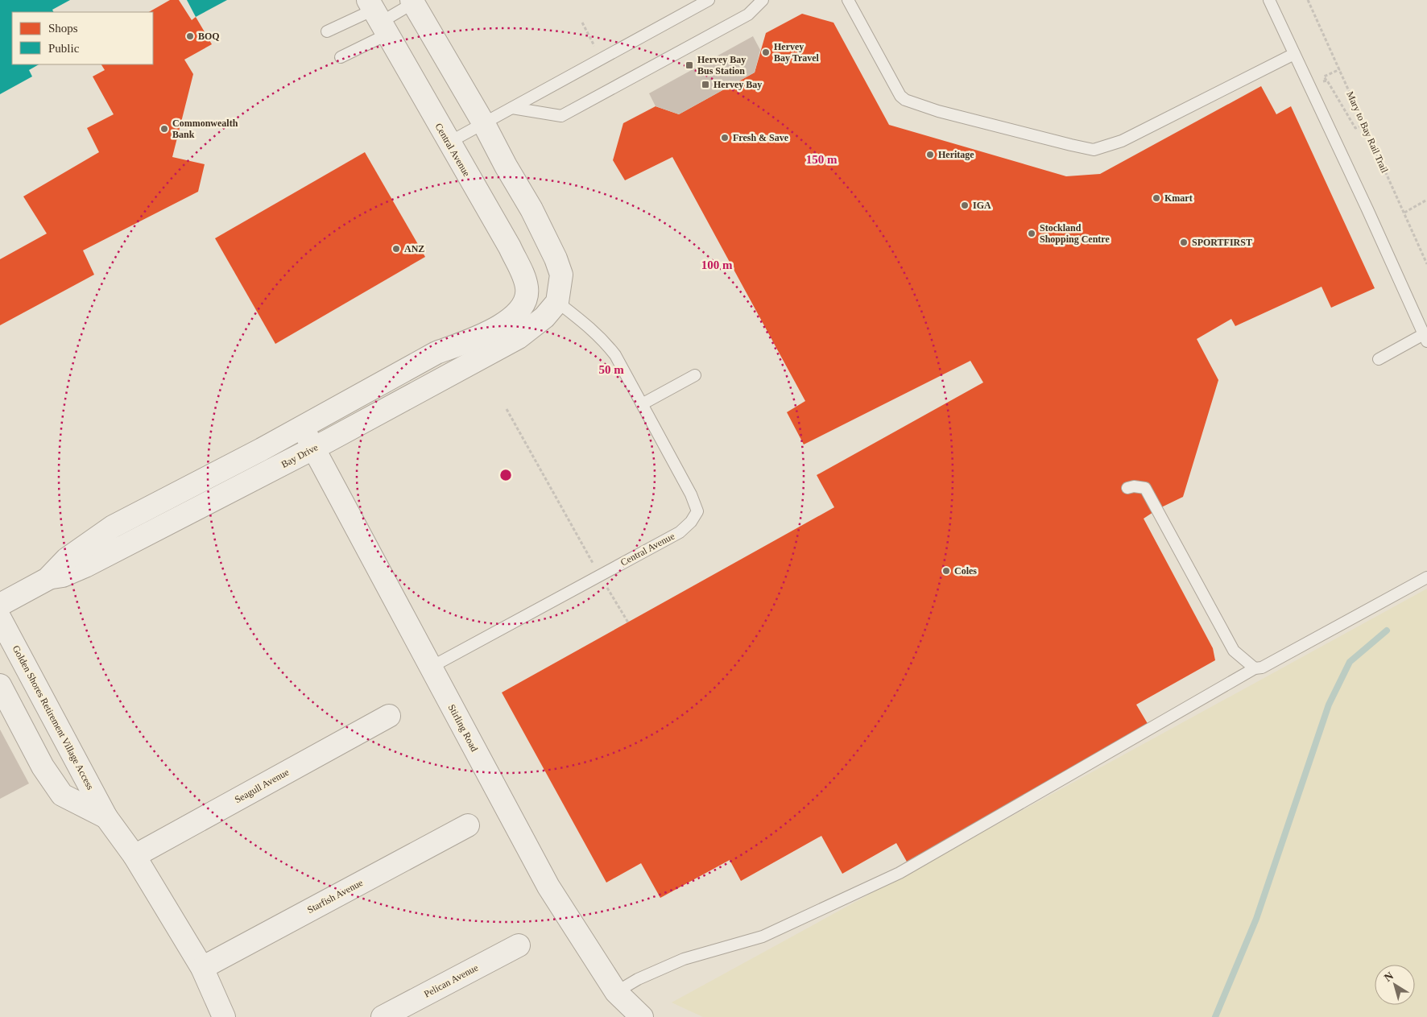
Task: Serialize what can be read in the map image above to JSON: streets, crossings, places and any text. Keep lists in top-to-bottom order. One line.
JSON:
{"streets":{"street":["Central Avenue","Bay Drive","Golden Shores Retirement Village Access","Stirling Road","Seagull Avenue","Starfish Avenue","Pelican Avenue"],"path":["Mary to Bay Rail Trail"]},"crossings":[["Central Avenue","Bay Drive"],["Central Avenue","Stirling Road"],["Bay Drive","Stirling Road"],["Golden Shores Retirement Village Access","Seagull Avenue"],["Golden Shores Retirement Village Access","Starfish Avenue"]],"places":{"other":["BOQ","Hervey Bay Travel","Commonwealth Bank","Fresh & Save","Heritage","Kmart","IGA","Stockland Shopping Centre","SPORTFIRST","ANZ","Coles"],"transit":["Hervey Bay Bus Station","Hervey Bay"]},"legend":["Shops","Public"],"north":"top left","rings":["150 m","100 m","50 m"]}
